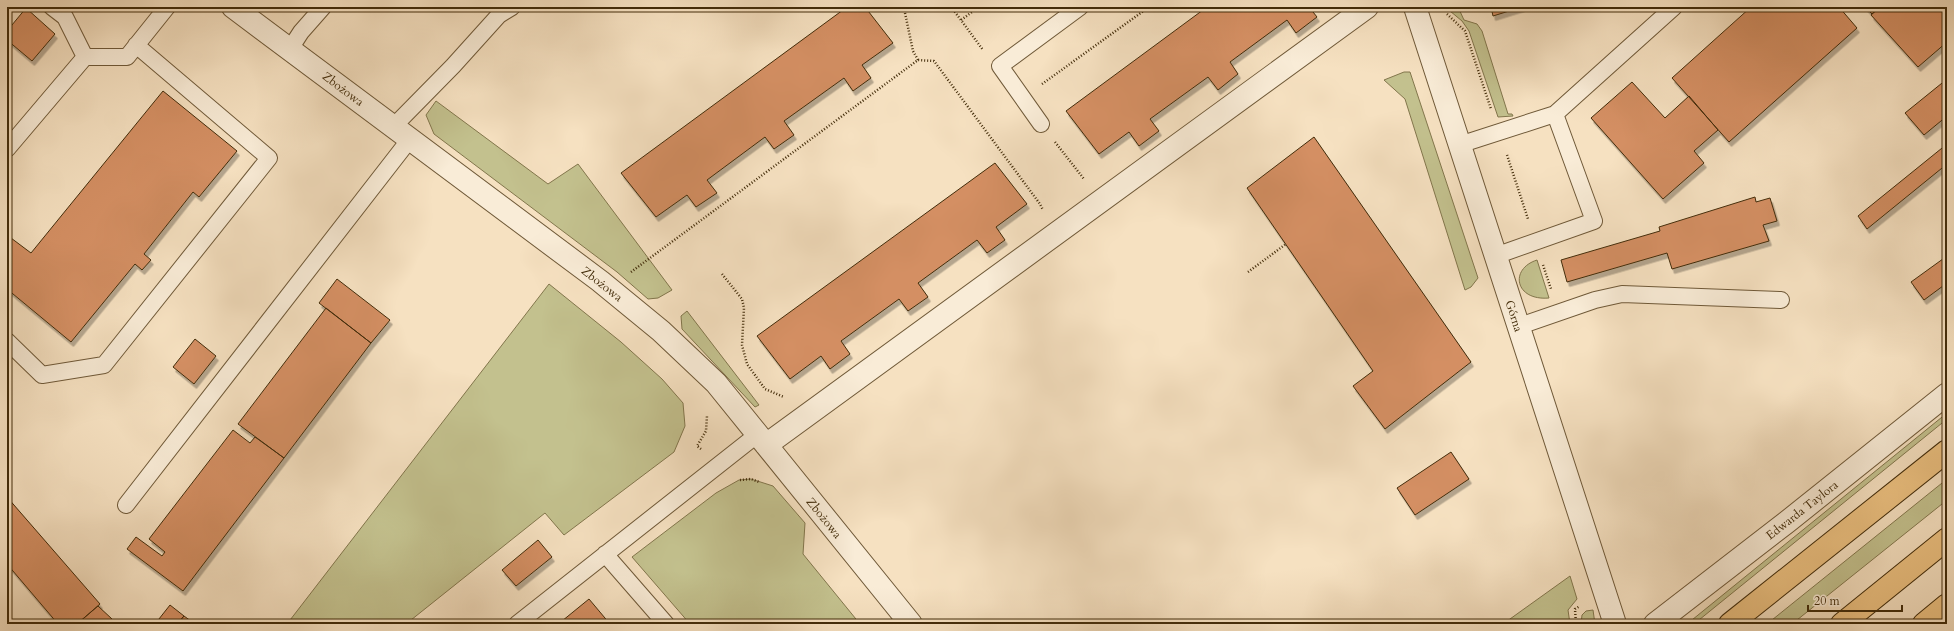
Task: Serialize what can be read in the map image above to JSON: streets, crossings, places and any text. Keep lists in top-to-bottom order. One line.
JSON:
{"streets":{"street":["Zbożowa","Górna","Edwarda Taylora"]},"scale_bar":"20 m"}
